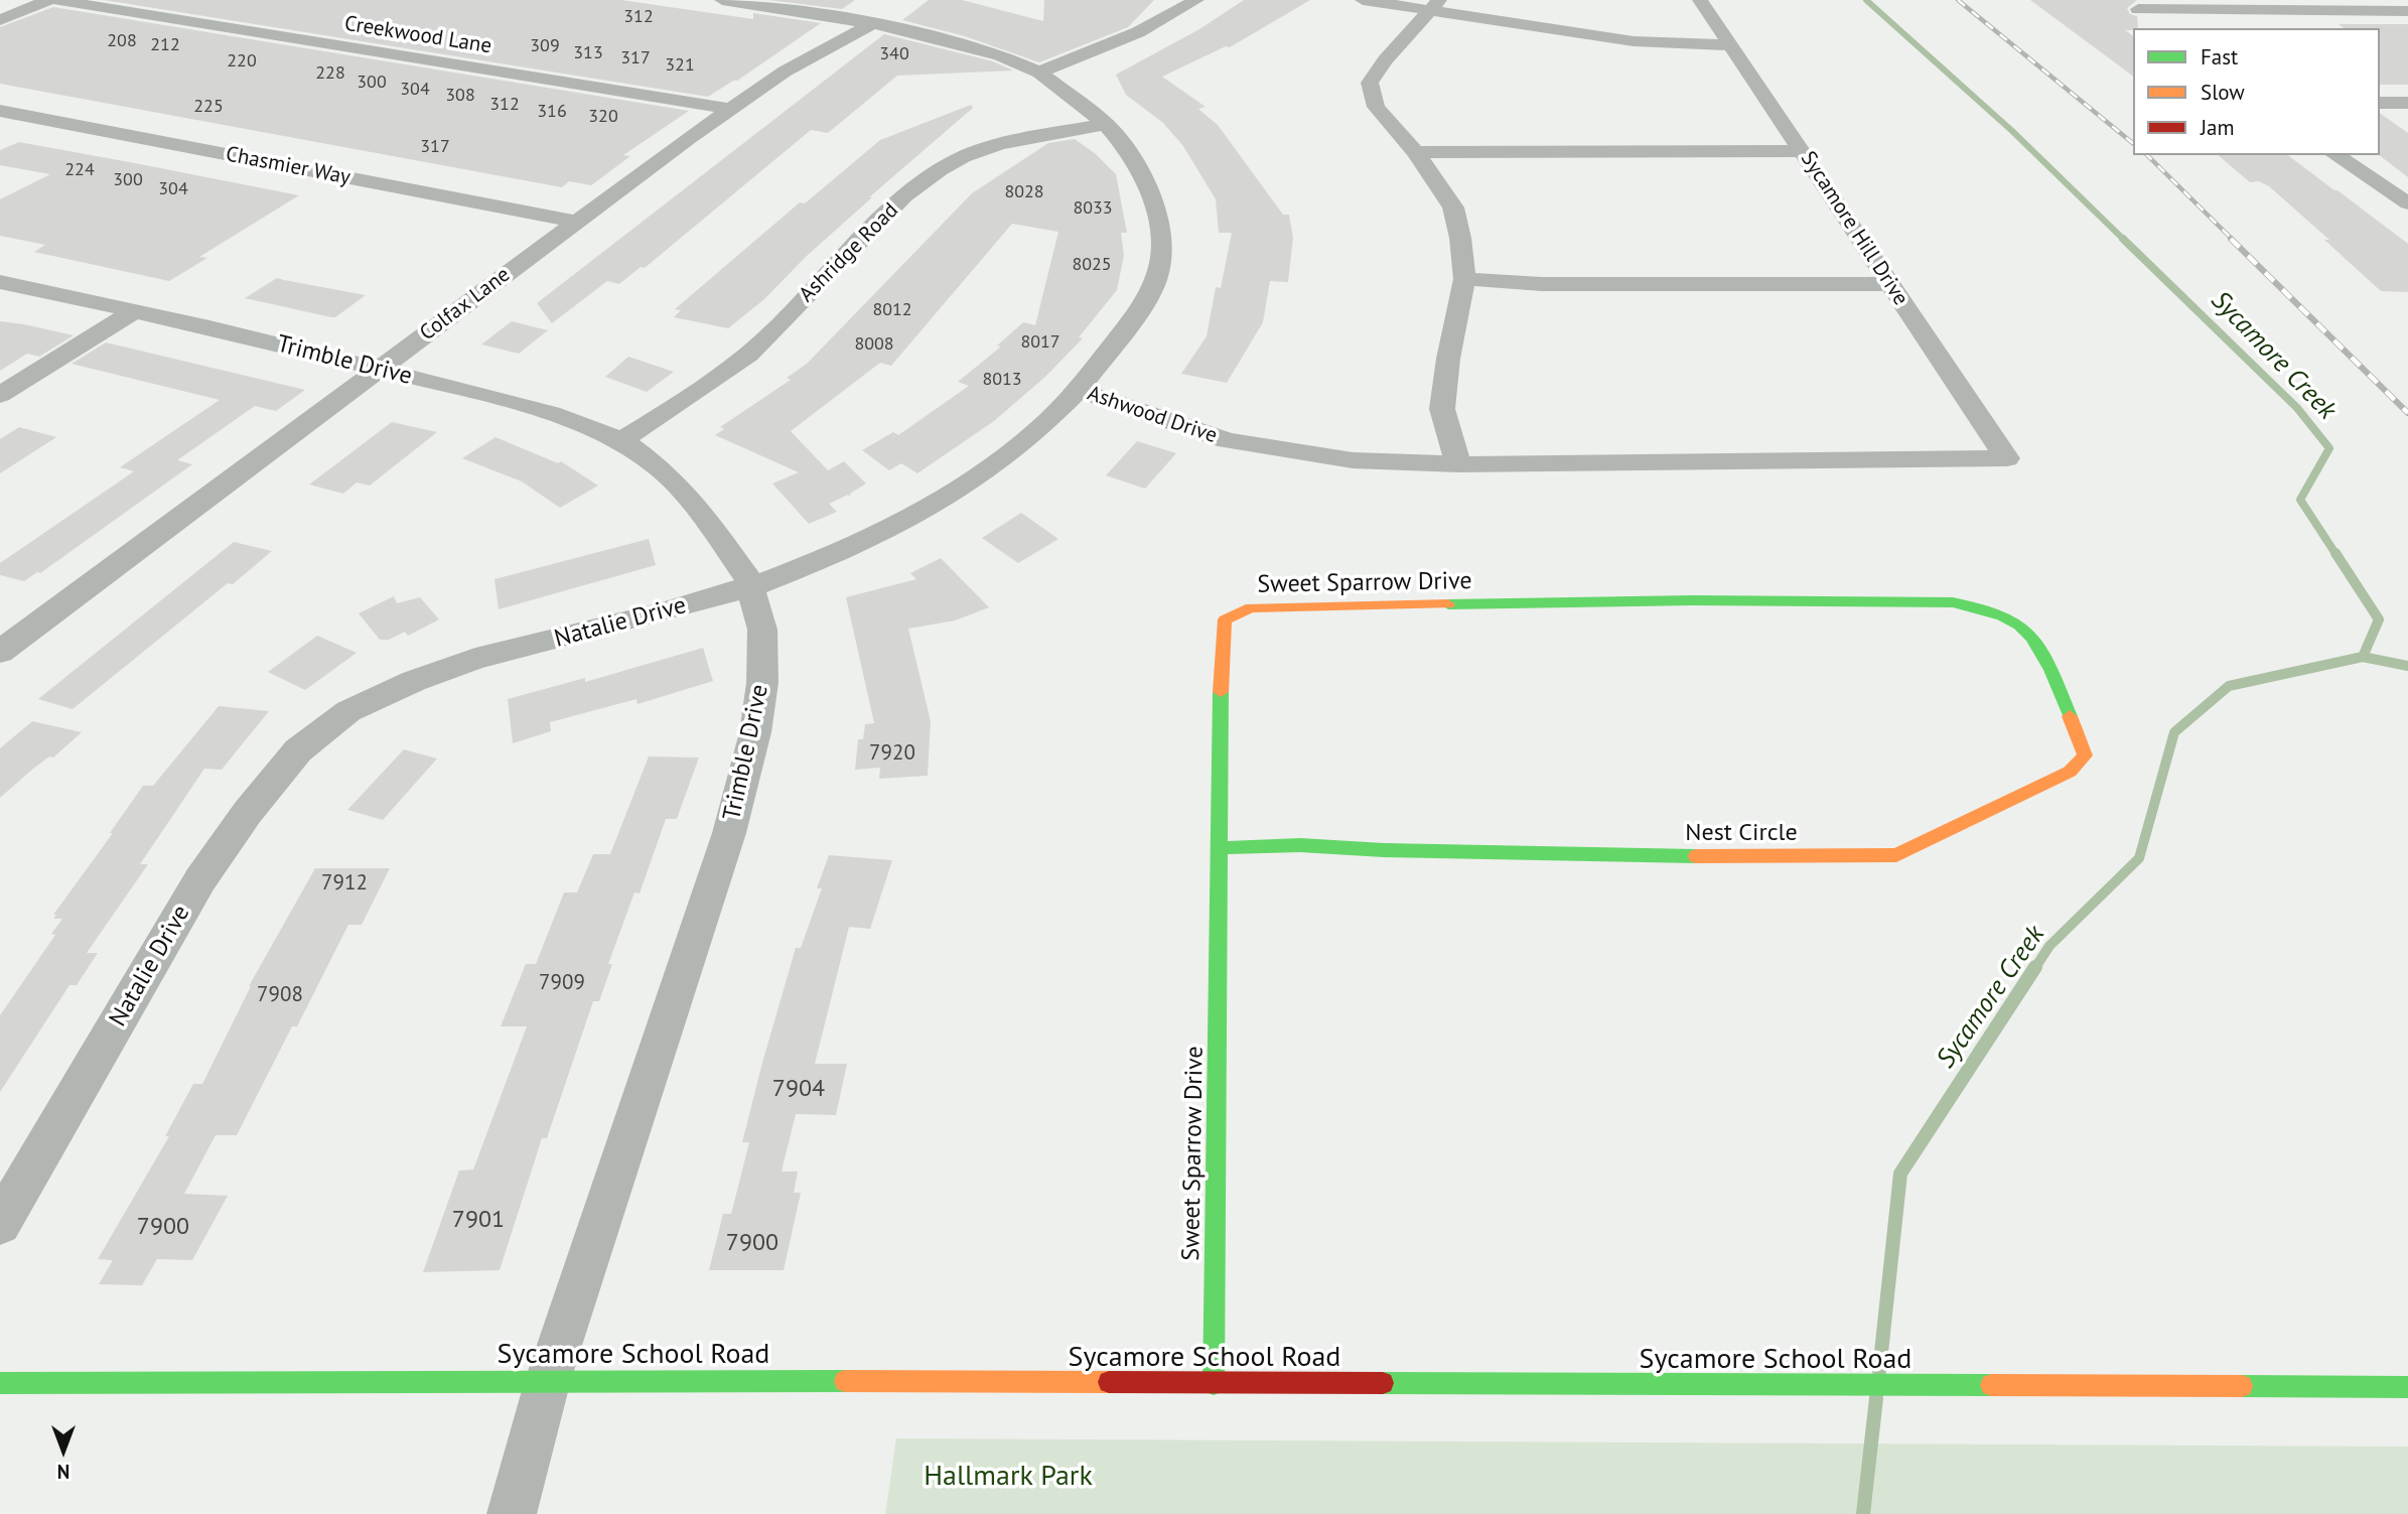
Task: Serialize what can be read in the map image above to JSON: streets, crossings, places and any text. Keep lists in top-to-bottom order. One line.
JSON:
{"streets":{"street":["Creekwood Lane","Chasmier Way","Sycamore Hill Drive","Ashridge Road","Colfax Lane","Trimble Drive","Ashwood Drive","Sweet Sparrow Drive","Natalie Drive","Nest Circle","Sycamore School Road"]},"crossings":[["Creekwood Lane","Colfax Lane"],["Chasmier Way","Colfax Lane"],["Sycamore Hill Drive","Ashwood Drive"],["Ashridge Road","Trimble Drive"],["Ashridge Road","Natalie Drive"],["Colfax Lane","Trimble Drive"],["Colfax Lane","Natalie Drive"],["Trimble Drive","Natalie Drive"],["Trimble Drive","Sycamore School Road"],["Ashwood Drive","Natalie Drive"],["Sweet Sparrow Drive","Nest Circle"],["Sweet Sparrow Drive","Sycamore School Road"]],"water":["Sycamore Creek"],"parks":["Hallmark Park"],"house_numbers":["312","208","212","309","313","340","317","220","321","228","300","304","308","312","225","316","320","317","224","300","304","8028","8033","8025","8012","8017","8008","8013","7920","7912","7909","7908","7904","7901","7900","7900"],"legend":["Fast","Slow","Jam"],"north":"bottom"}
